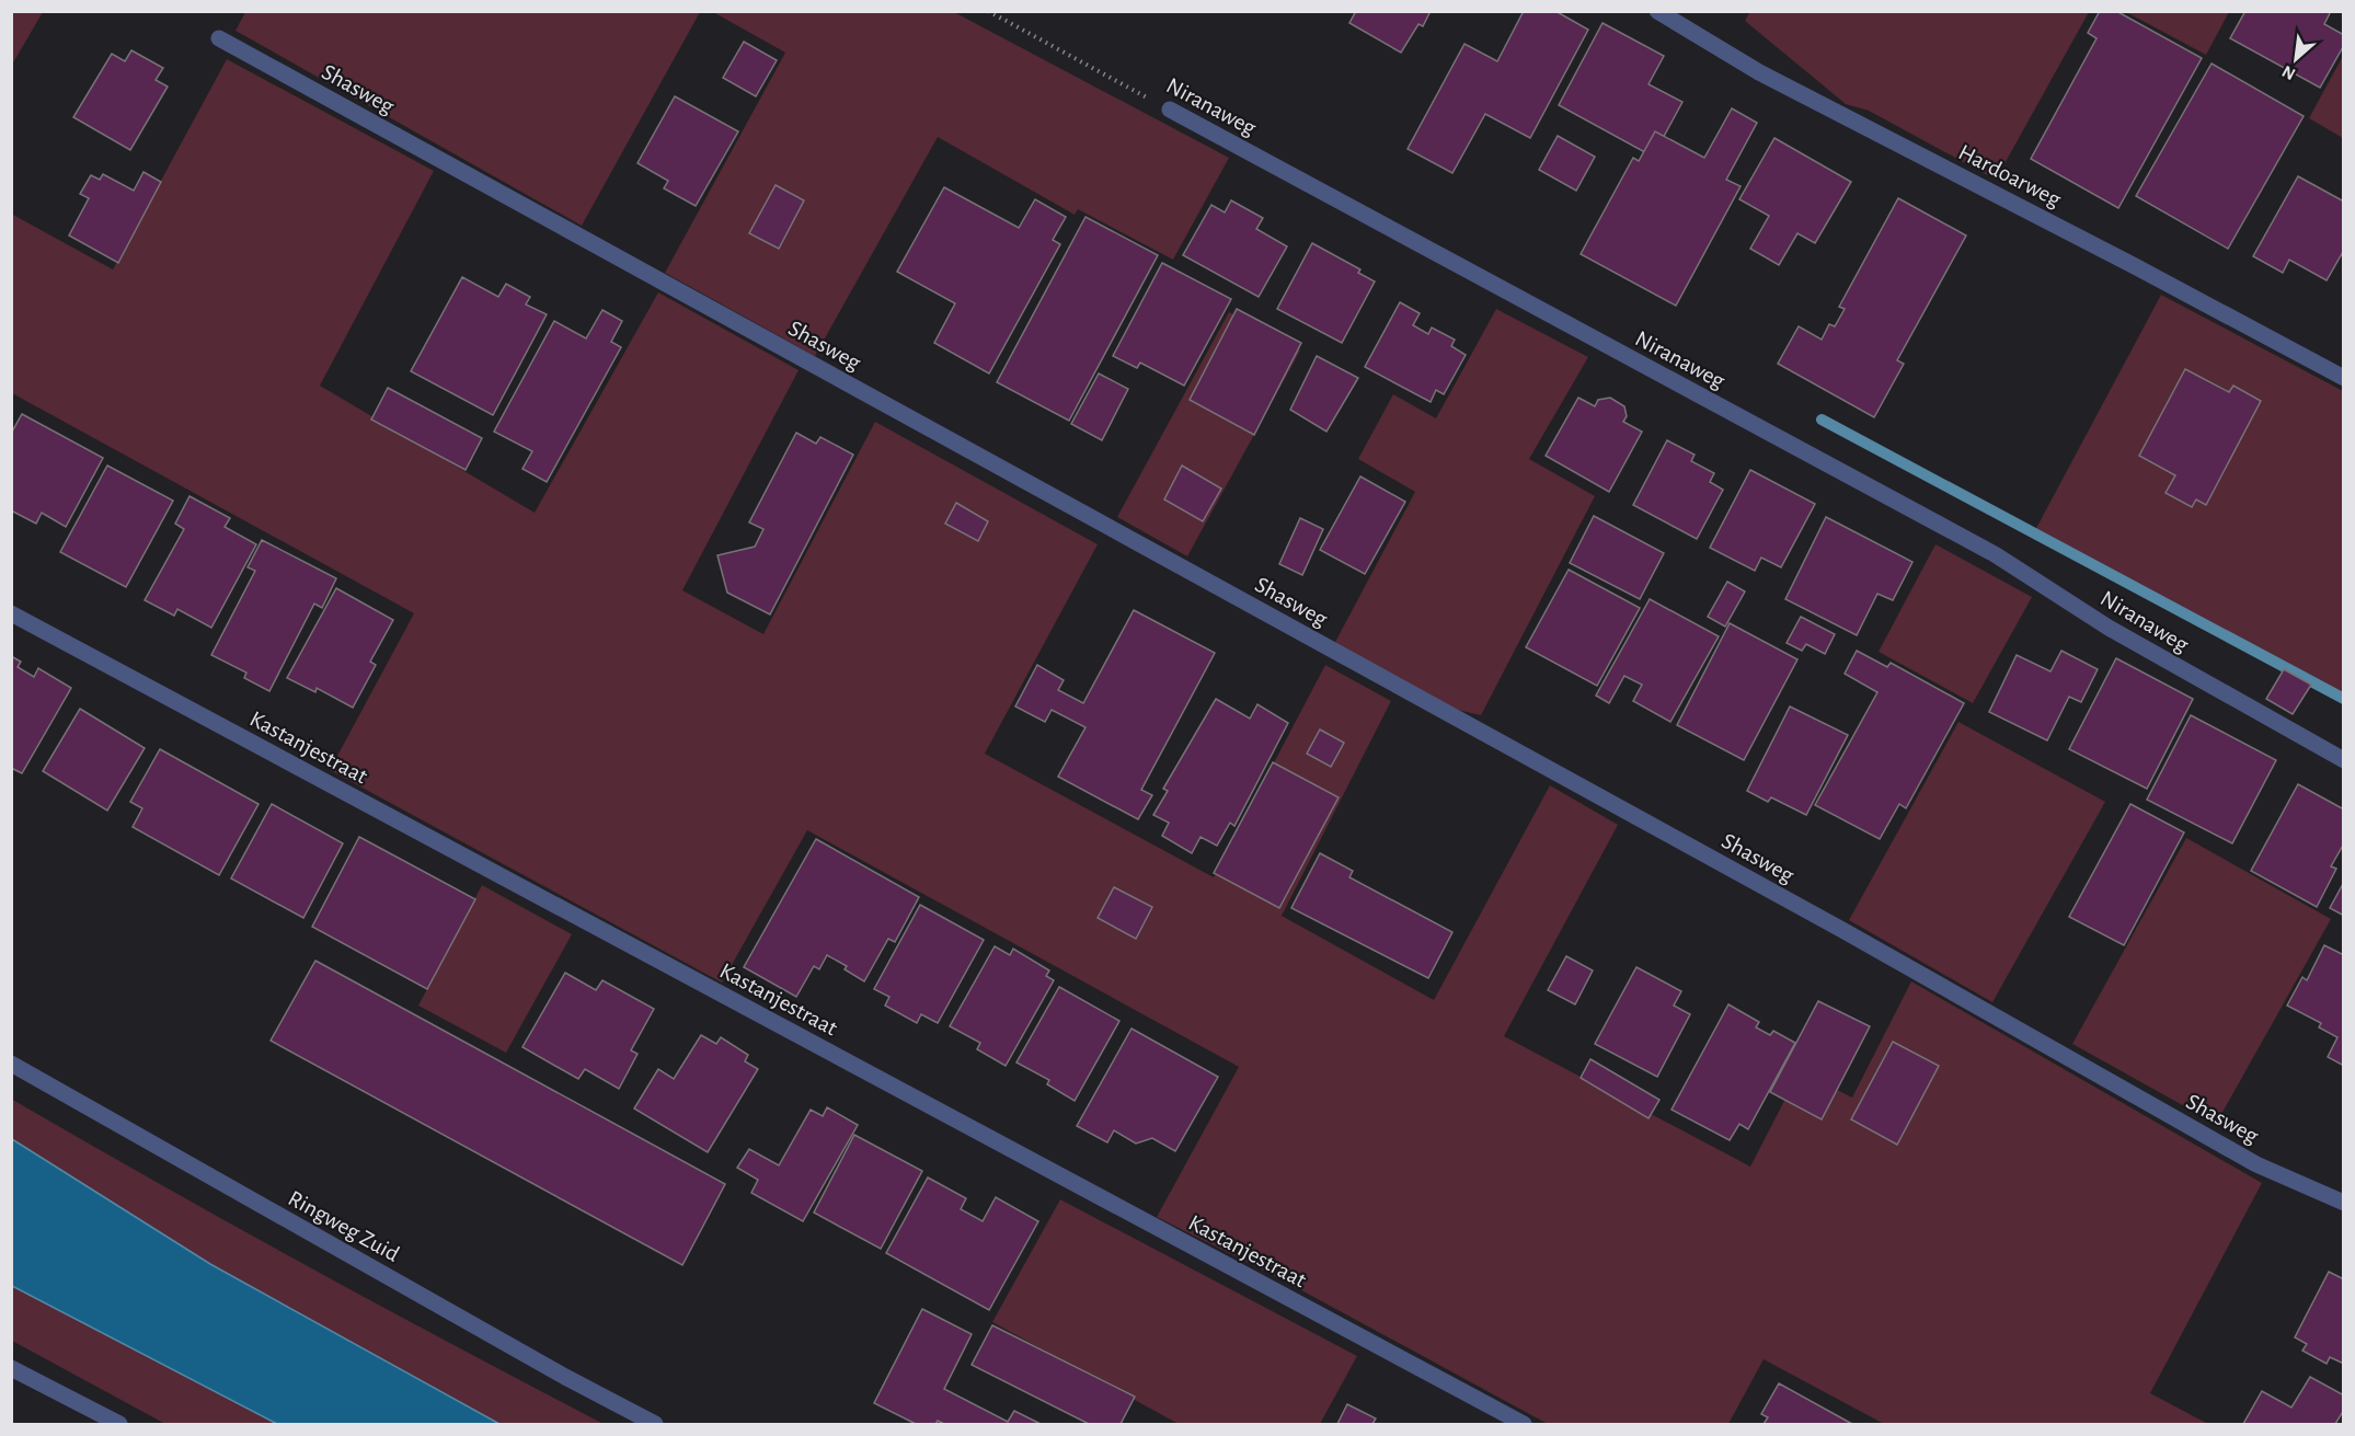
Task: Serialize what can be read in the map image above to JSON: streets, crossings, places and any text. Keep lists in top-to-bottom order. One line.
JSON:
{"streets":{"street":["Shasweg","Niranaweg","Hardoarweg","Kastanjestraat","Ringweg Zuid"]},"north":"bottom left"}
